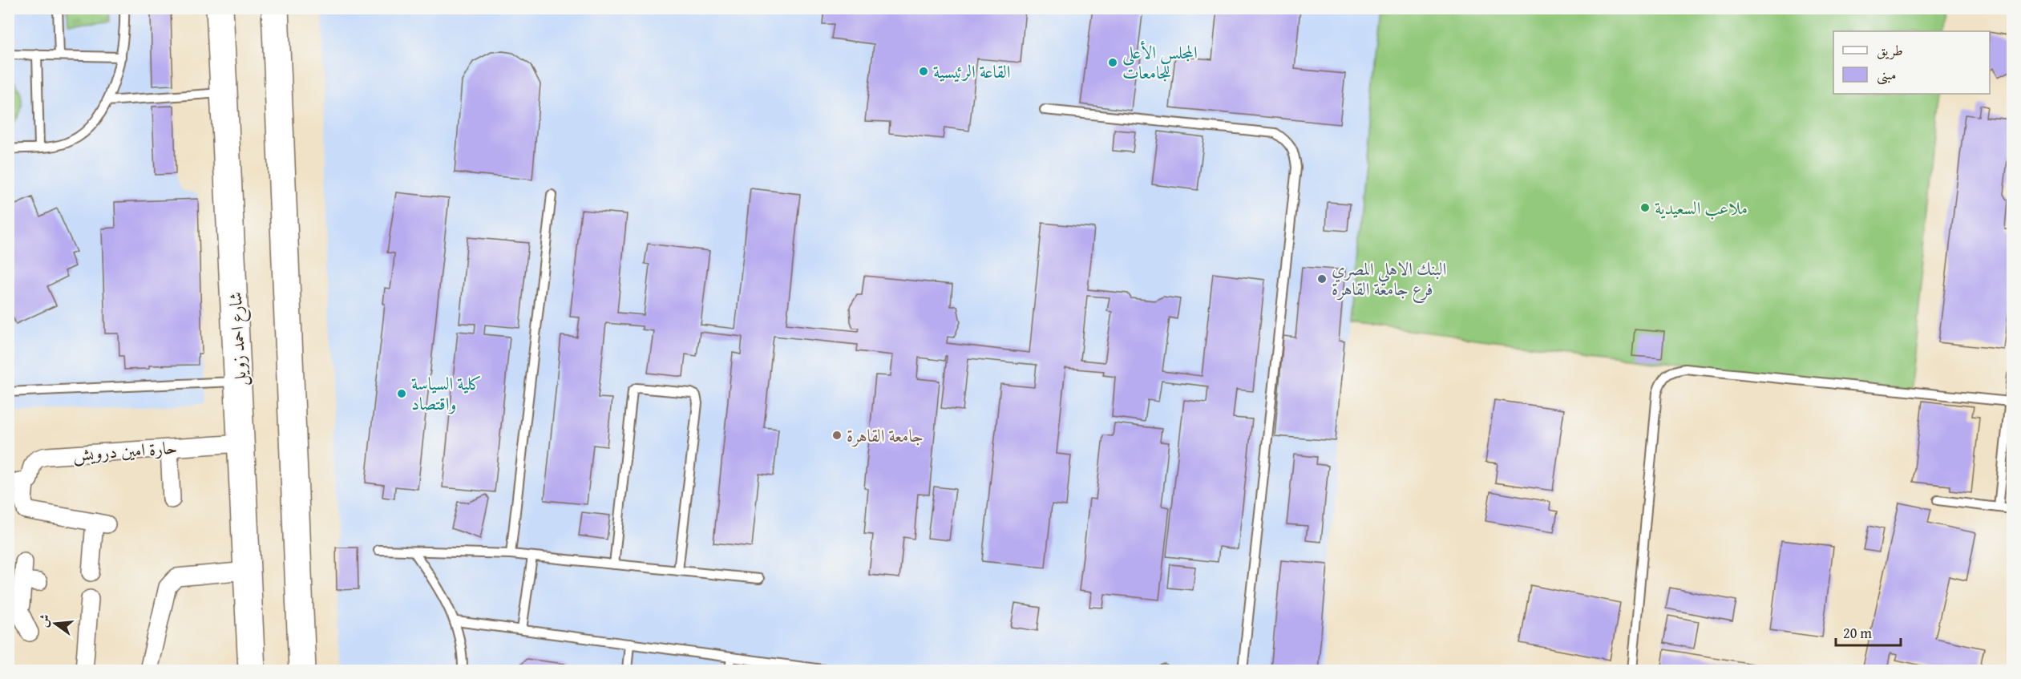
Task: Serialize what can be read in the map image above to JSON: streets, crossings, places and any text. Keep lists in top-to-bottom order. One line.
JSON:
{"streets":{"main road":["شارع احمد زويل"],"street":["حارة امين درويش"]},"crossings":[["شارع احمد زويل","حارة امين درويش"]],"places":["المجلس الأعلى للجامعات","القاعة الرئيسية","ملاعب السعيدية","البنك الاهلي المصري فرع جامعة القاهرة","كلية السياسة واقتصاد","جامعة القاهرة"],"legend":["طريق","مبنى"],"scale_bar":"20 m","north":"left"}
